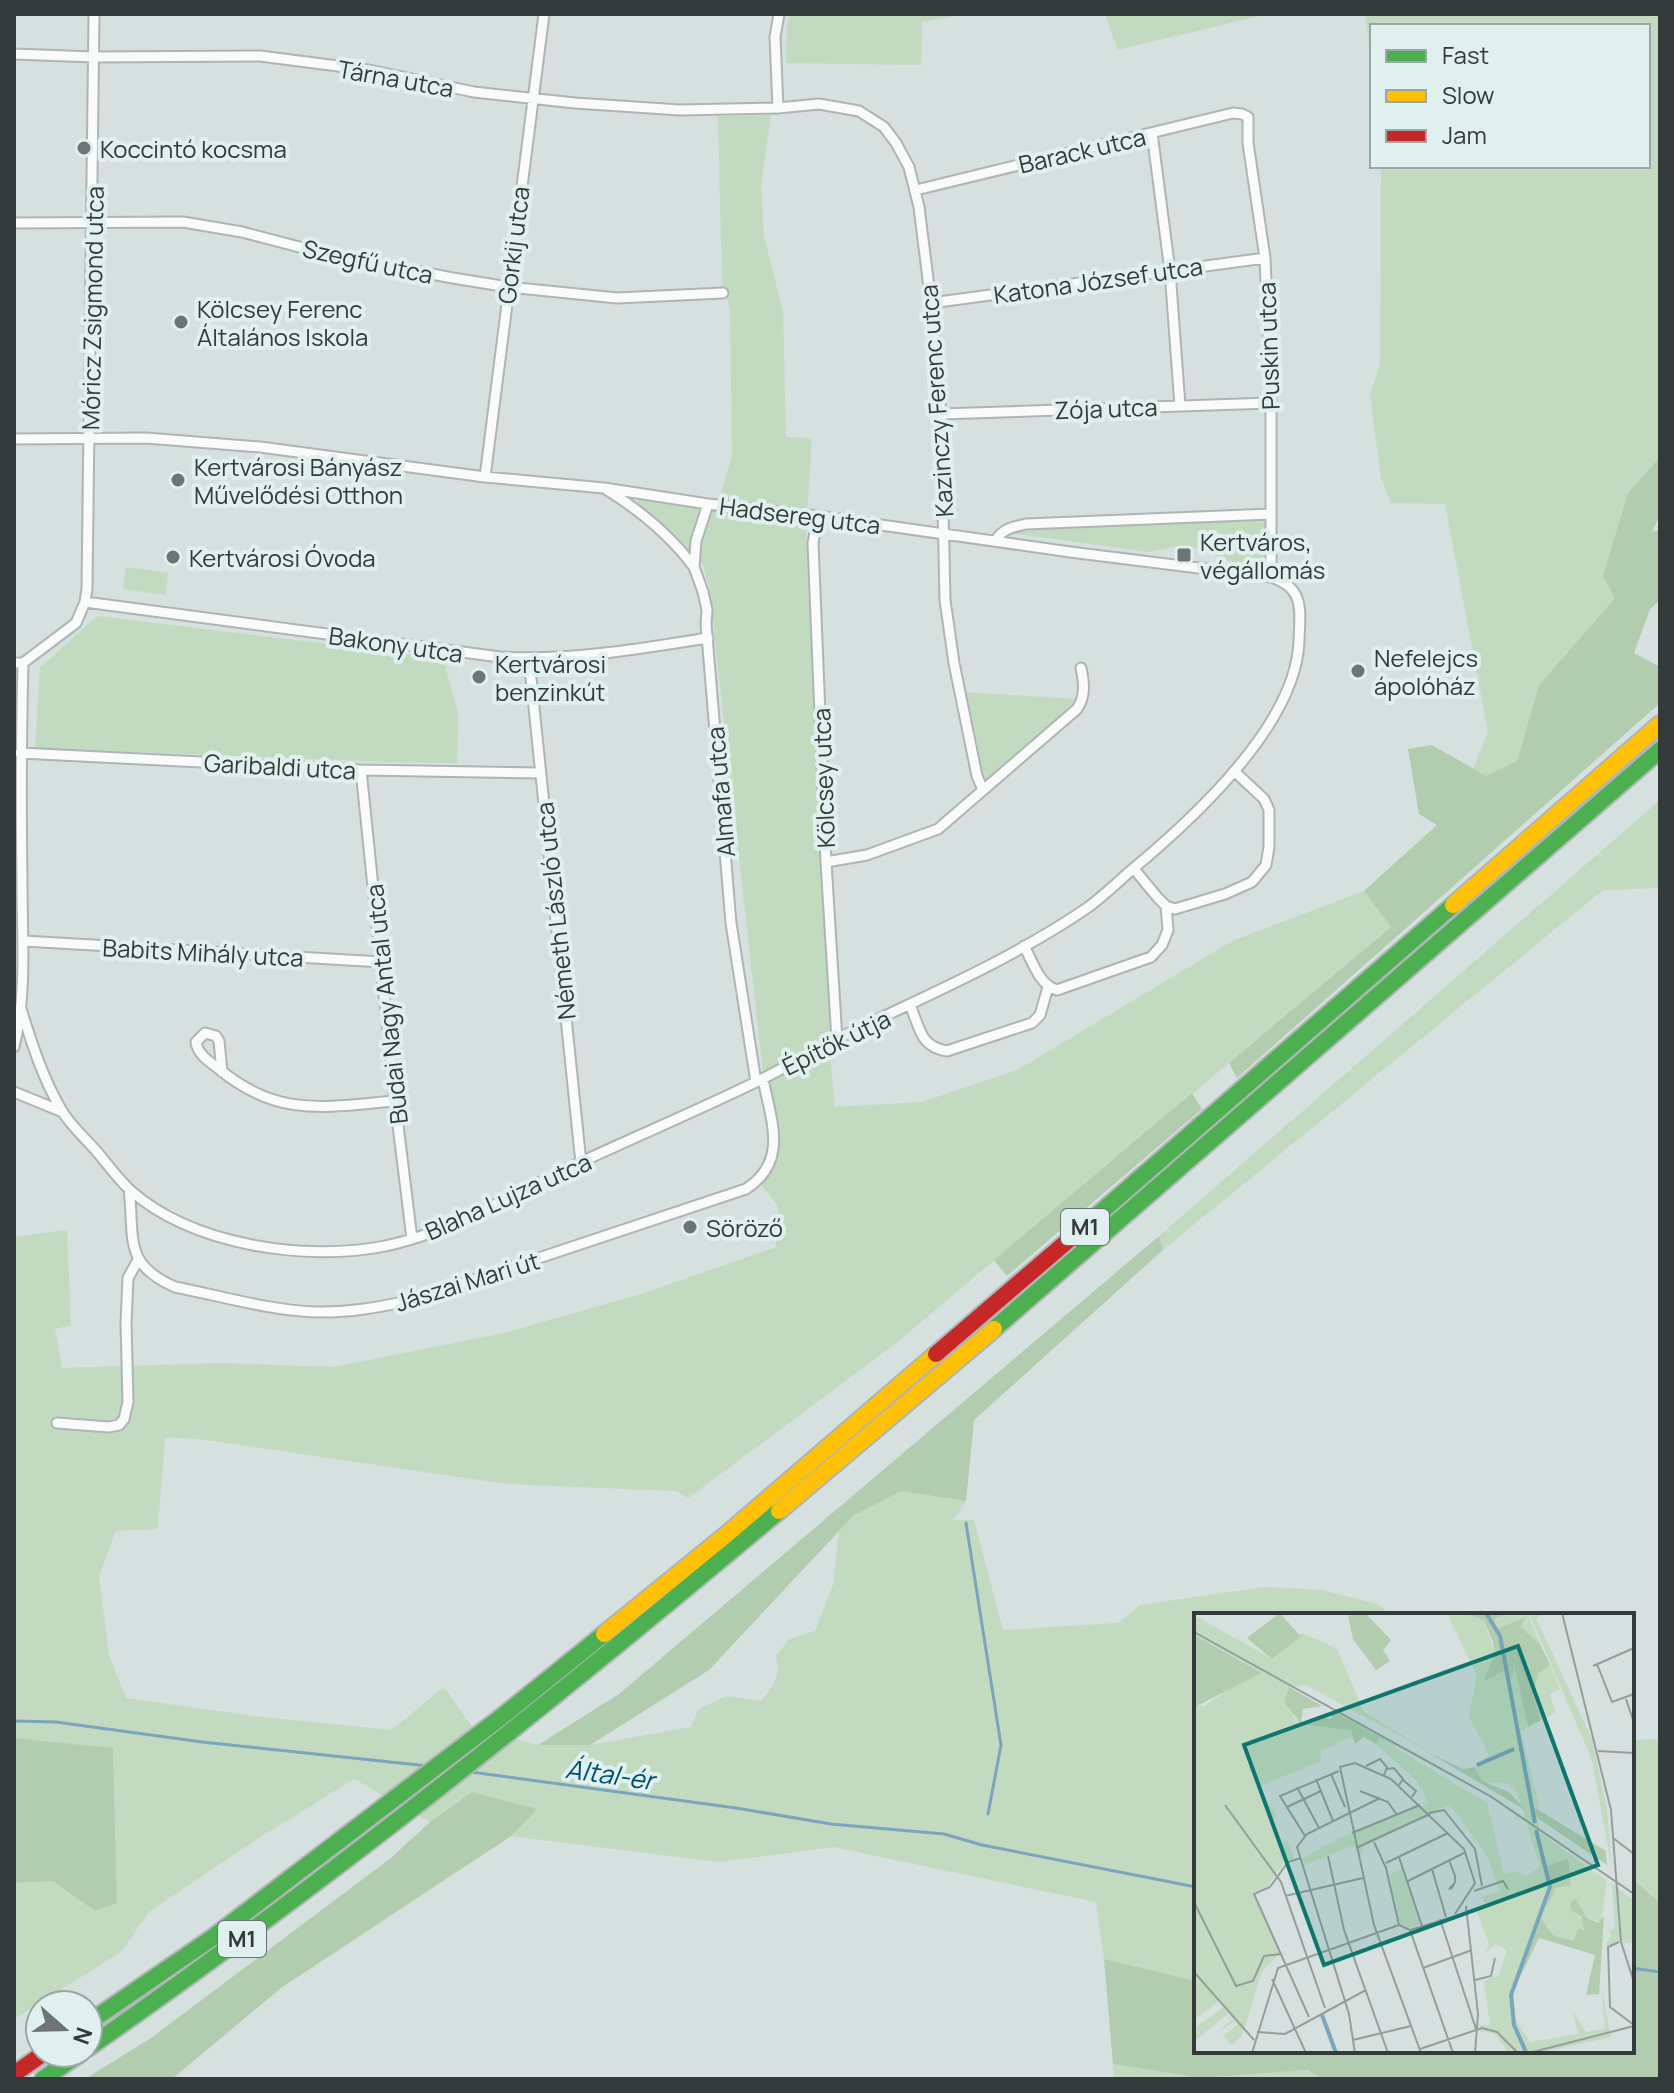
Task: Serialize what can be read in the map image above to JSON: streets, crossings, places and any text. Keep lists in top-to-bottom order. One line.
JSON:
{"streets":{"highway":["M1"],"street":["Tárna utca","Barack utca","Gorkij utca","Szegfű utca","Katona József utca","Móricz Zsigmond utca","Puskin utca","Kazinczy Ferenc utca","Zója utca","Hadsereg utca","Bakony utca","Garibaldi utca","Kölcsey utca","Almafa utca","Németh László utca","Babits Mihály utca","Budai Nagy Antal utca","Építők útja","Blaha Lujza utca","Jászai Mari út"]},"crossings":[["Tárna utca","Gorkij utca"],["Tárna utca","Móricz Zsigmond utca"],["Tárna utca","Kazinczy Ferenc utca"],["Barack utca","Puskin utca"],["Barack utca","Kazinczy Ferenc utca"],["Gorkij utca","Szegfű utca"],["Gorkij utca","Hadsereg utca"],["Szegfű utca","Móricz Zsigmond utca"],["Katona József utca","Puskin utca"],["Katona József utca","Kazinczy Ferenc utca"],["Móricz Zsigmond utca","Hadsereg utca"],["Móricz Zsigmond utca","Bakony utca"],["Puskin utca","Zója utca"],["Puskin utca","Hadsereg utca"],["Kazinczy Ferenc utca","Zója utca"],["Kazinczy Ferenc utca","Hadsereg utca"],["Hadsereg utca","Kölcsey utca"],["Hadsereg utca","Almafa utca"],["Hadsereg utca","Építők útja"],["Bakony utca","Almafa utca"],["Bakony utca","Németh László utca"],["Garibaldi utca","Németh László utca"],["Garibaldi utca","Budai Nagy Antal utca"],["Garibaldi utca","Blaha Lujza utca"],["Kölcsey utca","Építők útja"],["Almafa utca","Építők útja"],["Almafa utca","Blaha Lujza utca"],["Almafa utca","Jászai Mari út"],["Németh László utca","Blaha Lujza utca"],["Babits Mihály utca","Budai Nagy Antal utca"],["Babits Mihály utca","Blaha Lujza utca"],["Budai Nagy Antal utca","Blaha Lujza utca"],["Építők útja","Blaha Lujza utca"],["Építők útja","Jászai Mari út"],["Blaha Lujza utca","Jászai Mari út"]],"water":["Által-ér"],"places":{"other":["Koccintó kocsma","Kölcsey Ferenc Általános Iskola","Kertvárosi Bányász Művelődési Otthon","Kertvárosi Óvoda","Nefelejcs ápolóház","Kertvárosi benzinkút","Söröző"],"transit":["Kertváros, végállomás"]},"legend":["Fast","Slow","Jam"],"north":"right"}
